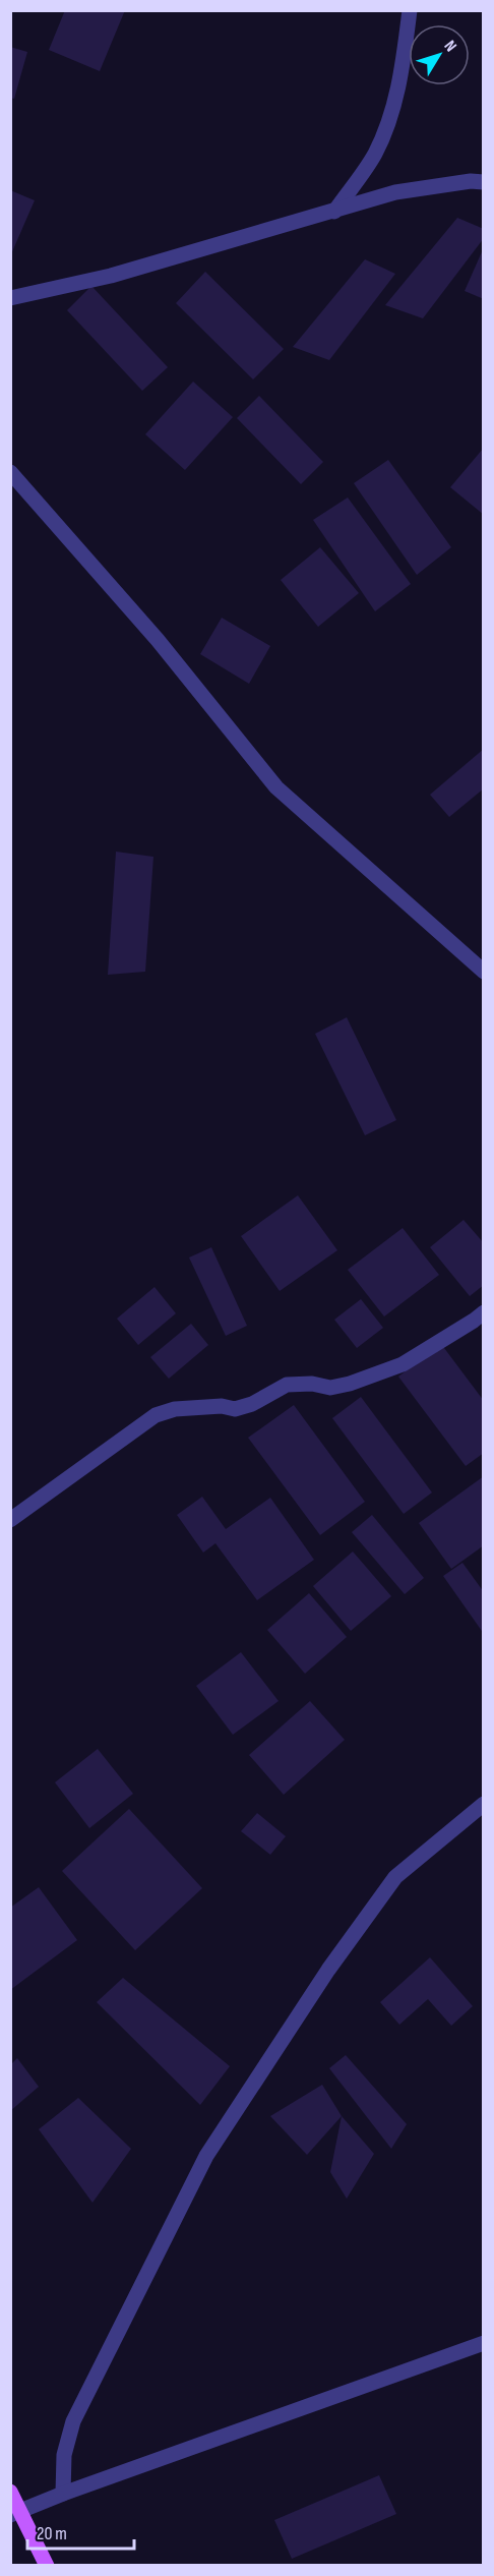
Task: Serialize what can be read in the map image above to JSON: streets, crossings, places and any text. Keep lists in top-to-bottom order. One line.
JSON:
{"scale_bar":"20 m","north":"top right"}
